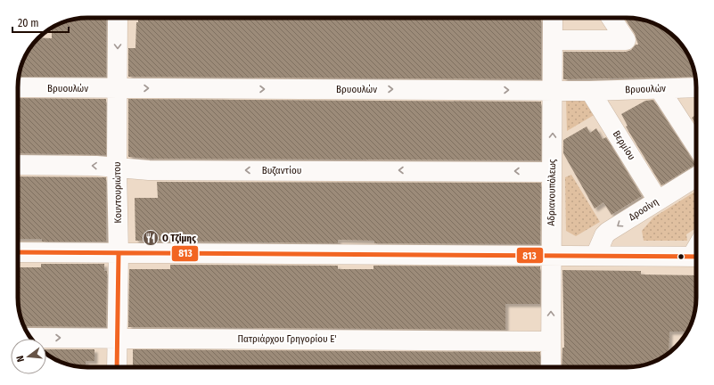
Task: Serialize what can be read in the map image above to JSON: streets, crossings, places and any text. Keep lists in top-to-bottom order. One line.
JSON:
{"streets":{"street":["Βρυουλών","Βερμίου","Βυζαντίου","Κουντουριώτου","Αδριανουπόλεως","Δροσίνη","Πατριάρχου Γρηγορίου Ε'"]},"crossings":[["Βρυουλών","Βερμίου"],["Βρυουλών","Κουντουριώτου"],["Βρυουλών","Αδριανουπόλεως"],["Βερμίου","Δροσίνη"],["Βυζαντίου","Κουντουριώτου"],["Βυζαντίου","Αδριανουπόλεως"],["Κουντουριώτου","Πατριάρχου Γρηγορίου Ε'"],["Αδριανουπόλεως","Πατριάρχου Γρηγορίου Ε'"]],"one_way":["Αδριανουπόλεως","Δροσίνη"],"places":{"restaurant":["Ο Τζίμης"]},"lines":["transit line 813"],"scale_bar":"20 m","north":"left"}
